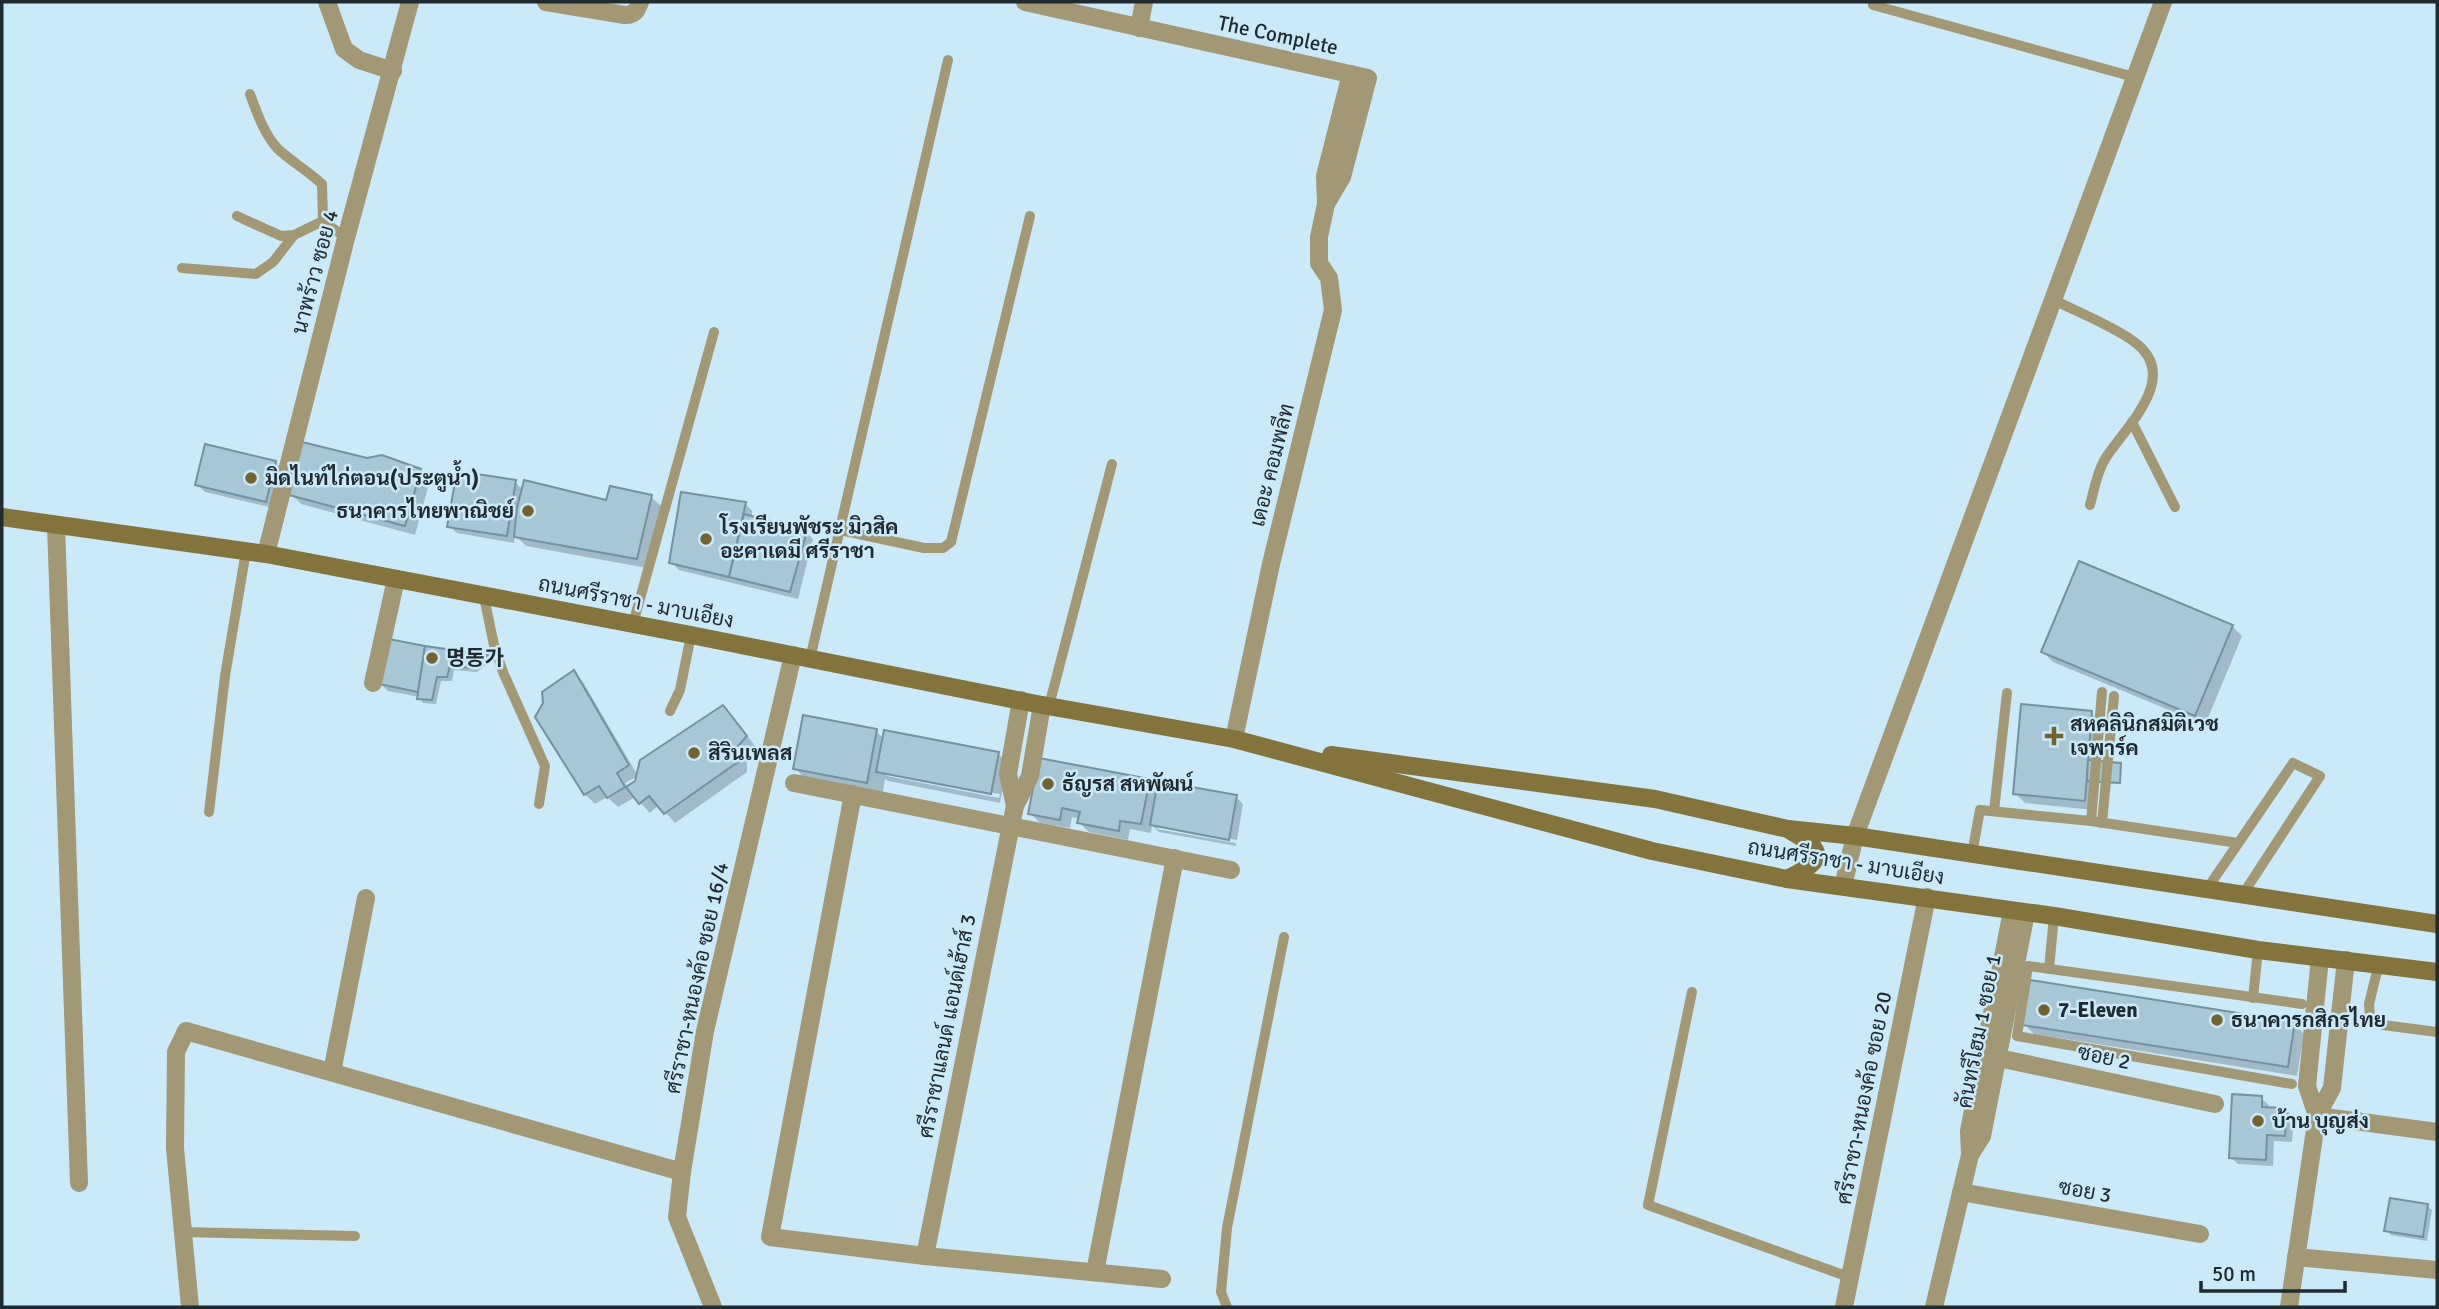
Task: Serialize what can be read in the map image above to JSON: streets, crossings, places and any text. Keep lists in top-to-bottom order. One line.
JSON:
{"streets":{"main road":["ถนนศรีราชา - มาบเอียง"],"street":["The Complete","นาพร้าว ซอย 4","เดอะ คอมพลีท","ศรีราชา-หนองค้อ ซอย 16/4","ศรีราชาแลนด์ แอนด์เฮ้าส์ 3","คันทรีโฮม 1 ซอย 1","ซอย 2","ศรีราชา-หนองค้อ ซอย 20","ซอย 3"]},"crossings":[["The Complete","เดอะ คอมพลีท"],["นาพร้าว ซอย 4","ถนนศรีราชา - มาบเอียง"],["เดอะ คอมพลีท","ถนนศรีราชา - มาบเอียง"],["ถนนศรีราชา - มาบเอียง","ศรีราชา-หนองค้อ ซอย 16/4"],["ถนนศรีราชา - มาบเอียง","ศรีราชาแลนด์ แอนด์เฮ้าส์ 3"],["ถนนศรีราชา - มาบเอียง","คันทรีโฮม 1 ซอย 1"],["ถนนศรีราชา - มาบเอียง","ศรีราชา-หนองค้อ ซอย 20"],["คันทรีโฮม 1 ซอย 1","ซอย 2"],["คันทรีโฮม 1 ซอย 1","ซอย 3"]],"places":{"other":["มิดไนท์ไก่ตอน(ประตูน้ำ)","ธนาคารไทยพาณิชย์","โรงเรียนพัชระ มิวสิค อะคาเดมี ศรีราชา","명동가","สิรินเพลส","ธัญรส สหพัฒน์","7-Eleven","ธนาคารกสิกรไทย","บ้าน บุญส่ง"],"health":["สหคลินิกสมิติเวช เจพาร์ค"]},"scale_bar":"50 m"}
